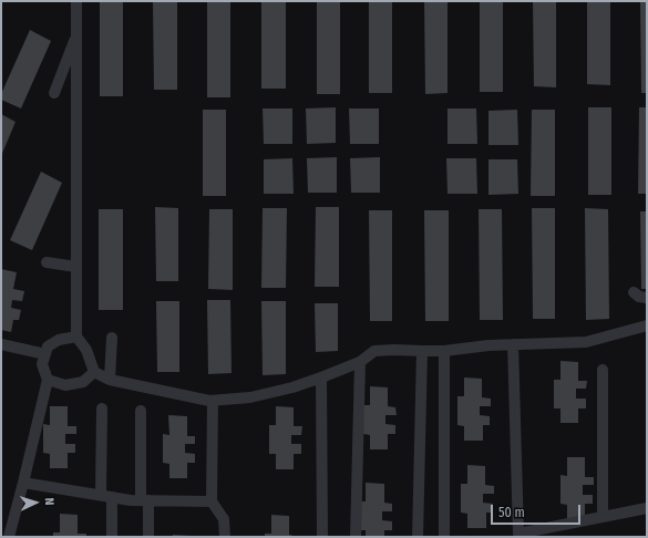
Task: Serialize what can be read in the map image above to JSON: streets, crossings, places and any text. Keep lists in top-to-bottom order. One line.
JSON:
{"scale_bar":"50 m","north":"right"}
